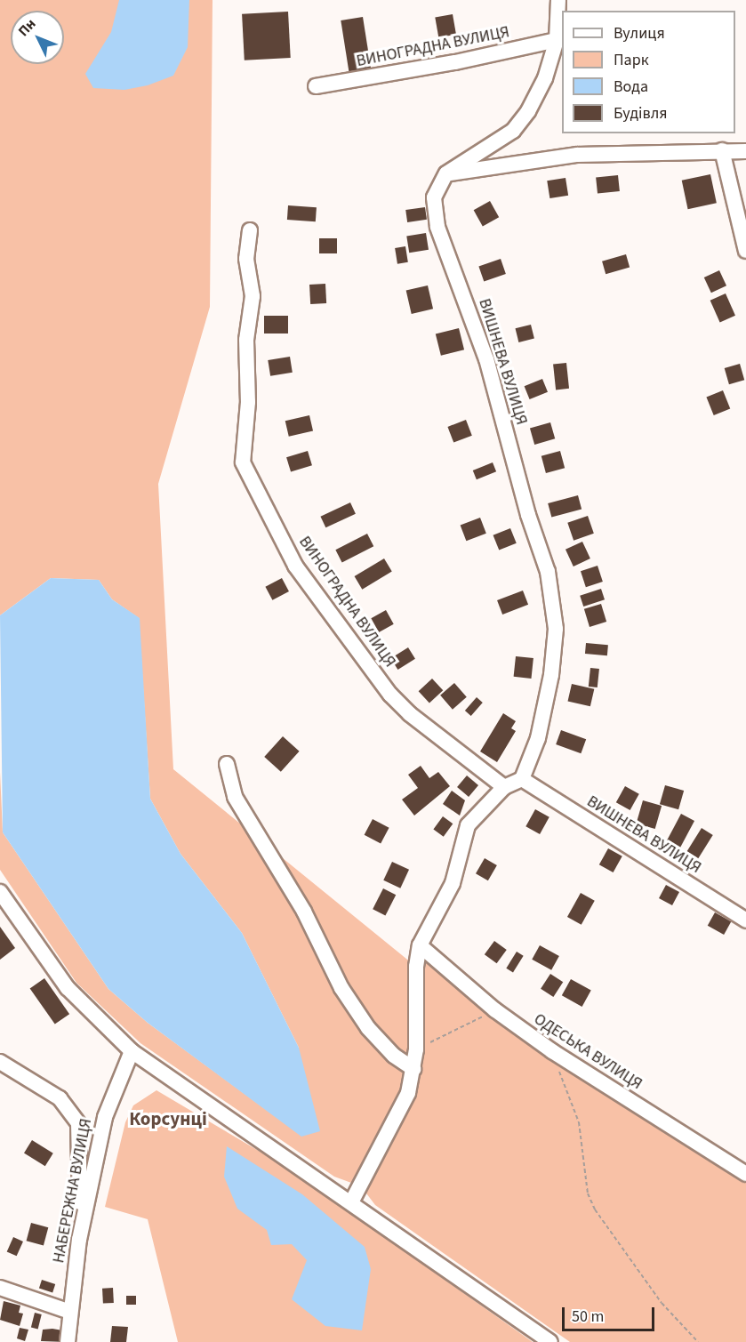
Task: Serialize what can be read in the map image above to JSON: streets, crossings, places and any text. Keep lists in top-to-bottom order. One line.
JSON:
{"streets":{"street":["ВИНОГРАДНА ВУЛИЦЯ","ВИШНЕВА ВУЛИЦЯ","ОДЕСЬКА ВУЛИЦЯ","НАБЕРЕЖНА ВУЛИЦЯ"]},"crossings":[["ВИНОГРАДНА ВУЛИЦЯ","ВИШНЕВА ВУЛИЦЯ"]],"districts":["Корсунці"],"legend":["Вулиця","Парк","Вода","Будівля"],"scale_bar":"50 m","north":"top left"}
